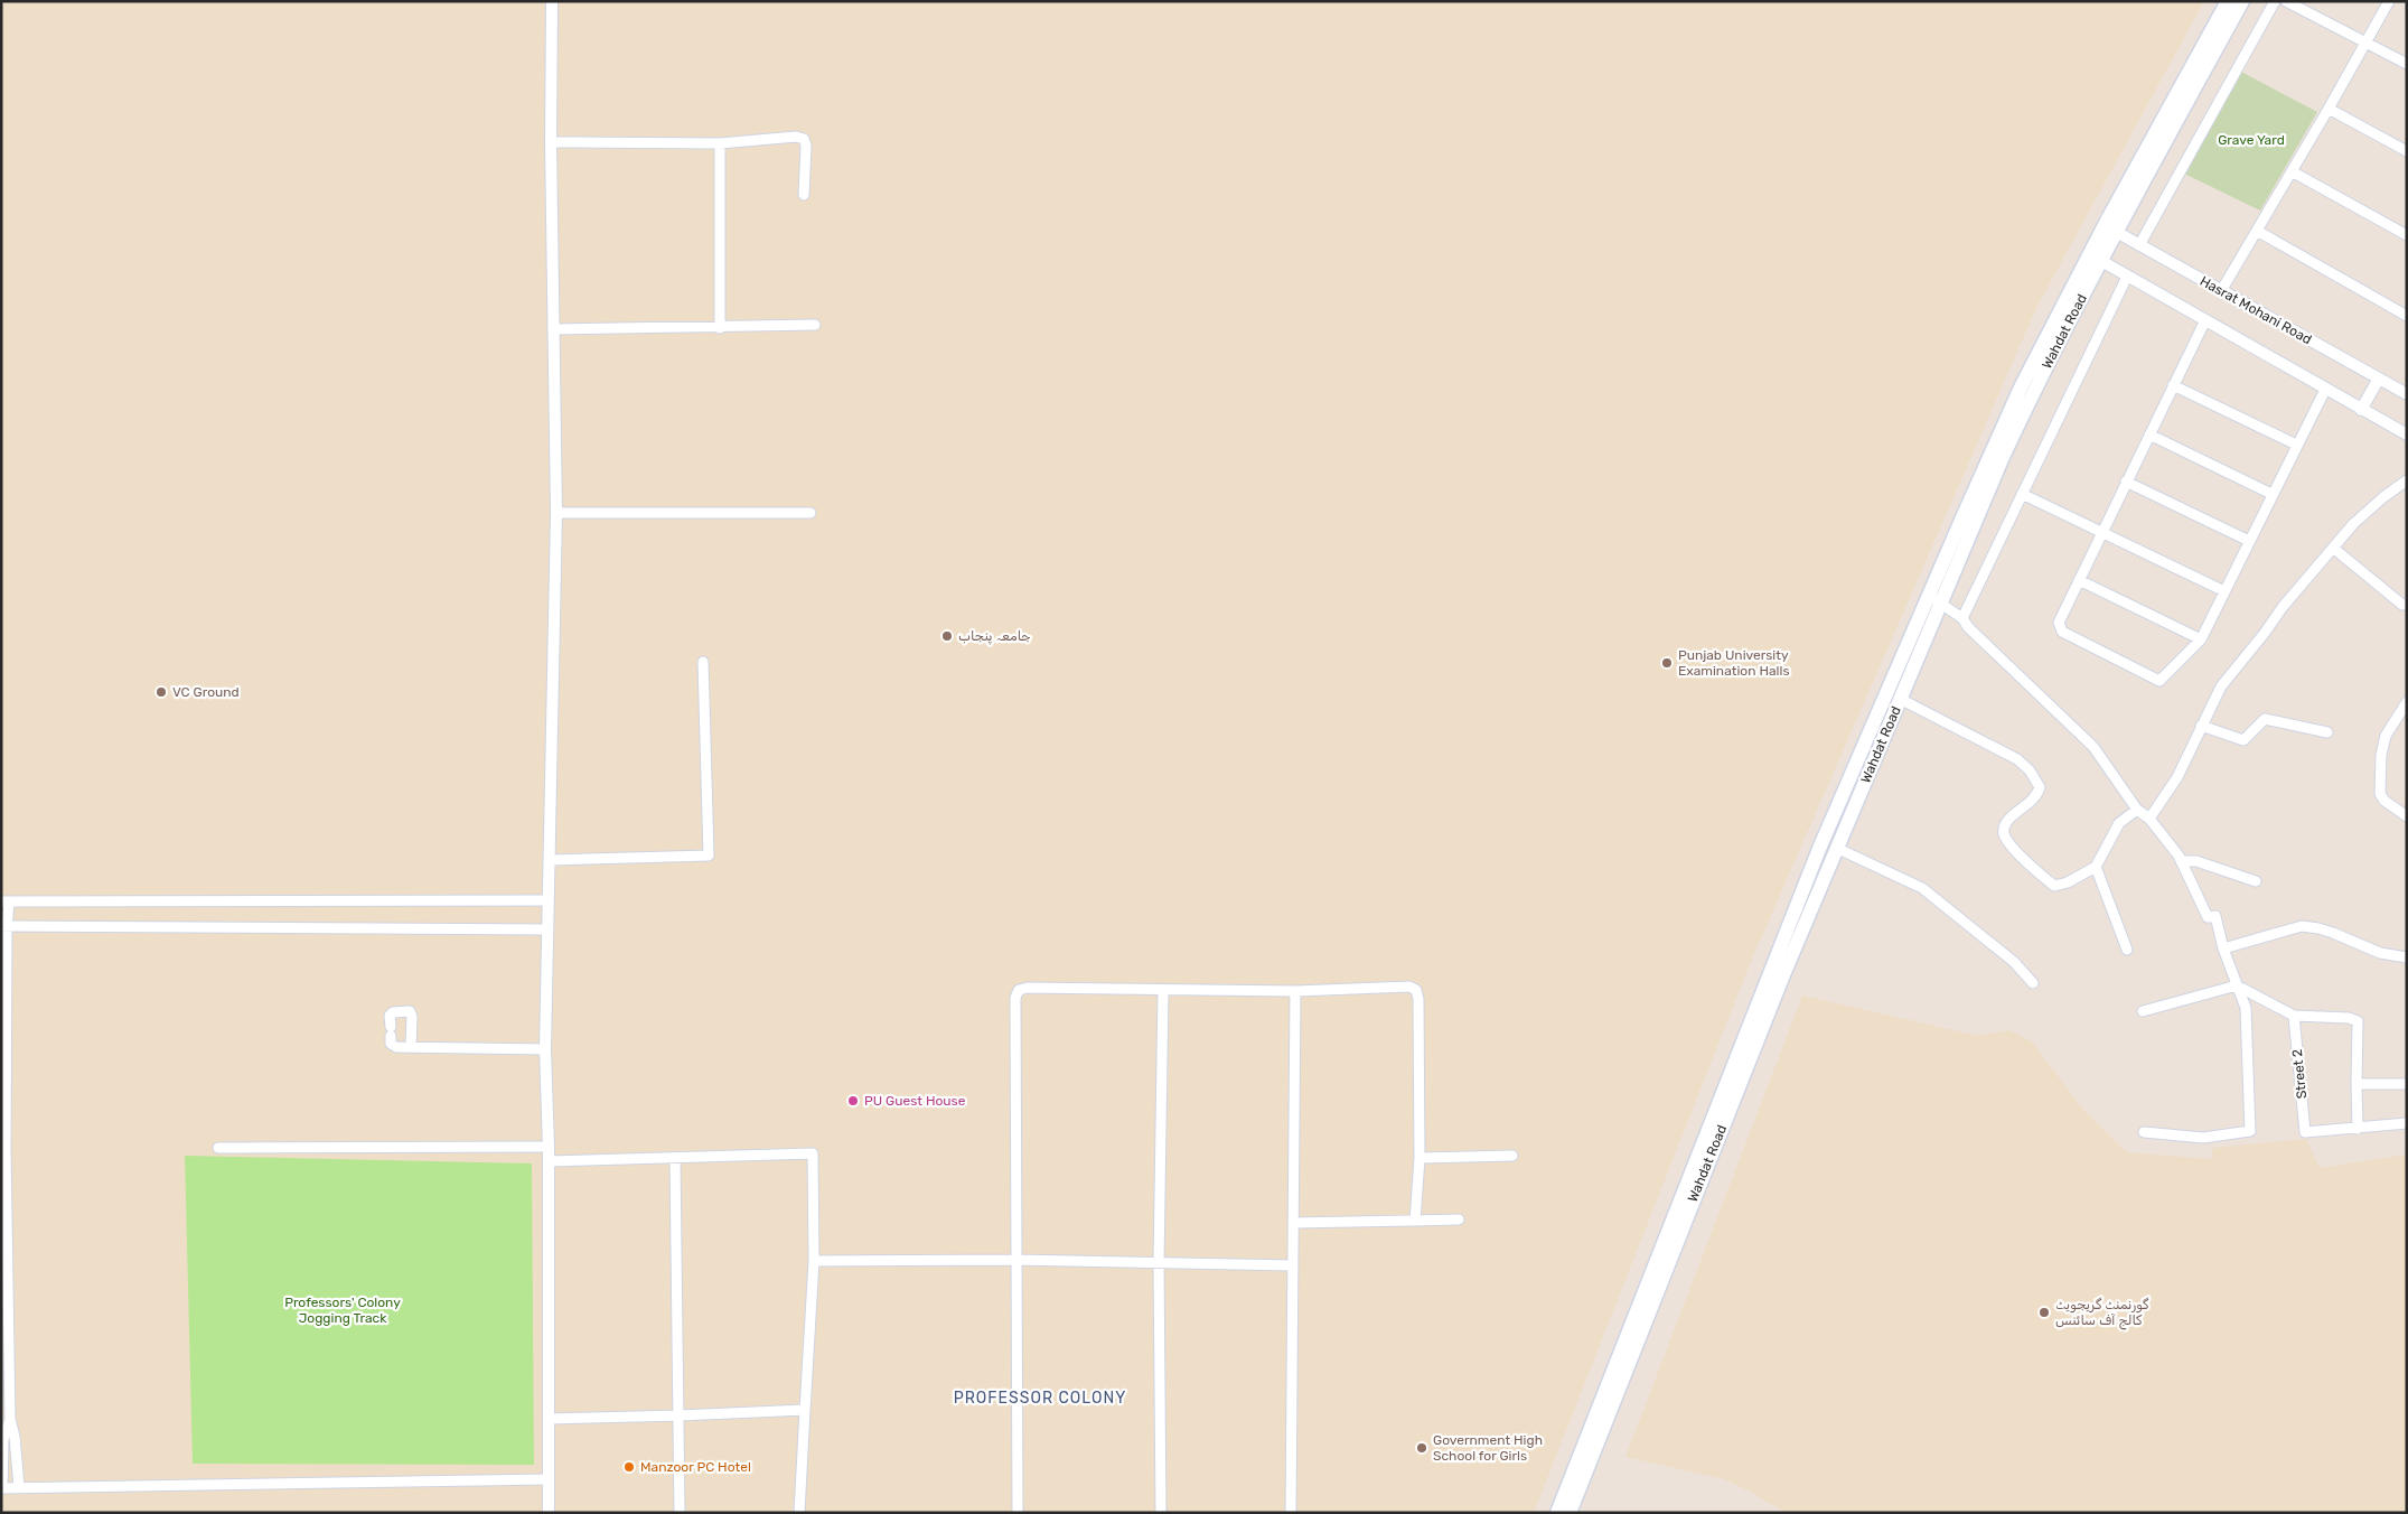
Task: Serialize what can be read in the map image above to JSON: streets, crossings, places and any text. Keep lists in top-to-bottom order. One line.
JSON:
{"streets":{"main road":["Wahdat Road"],"street":["Hasrat Mohani Road","Street 2"]},"crossings":[["Hasrat Mohani Road","Wahdat Road"]],"districts":["PROFESSOR COLONY"],"parks":["Grave Yard","Professors' Colony Jogging Track"],"places":["جامعہ پنجاب","Punjab University Examination Halls","VC Ground","PU Guest House","گورنمنٹ گریجویٹ کالج آف سائنس","Government High School for Girls","Manzoor PC Hotel"]}
